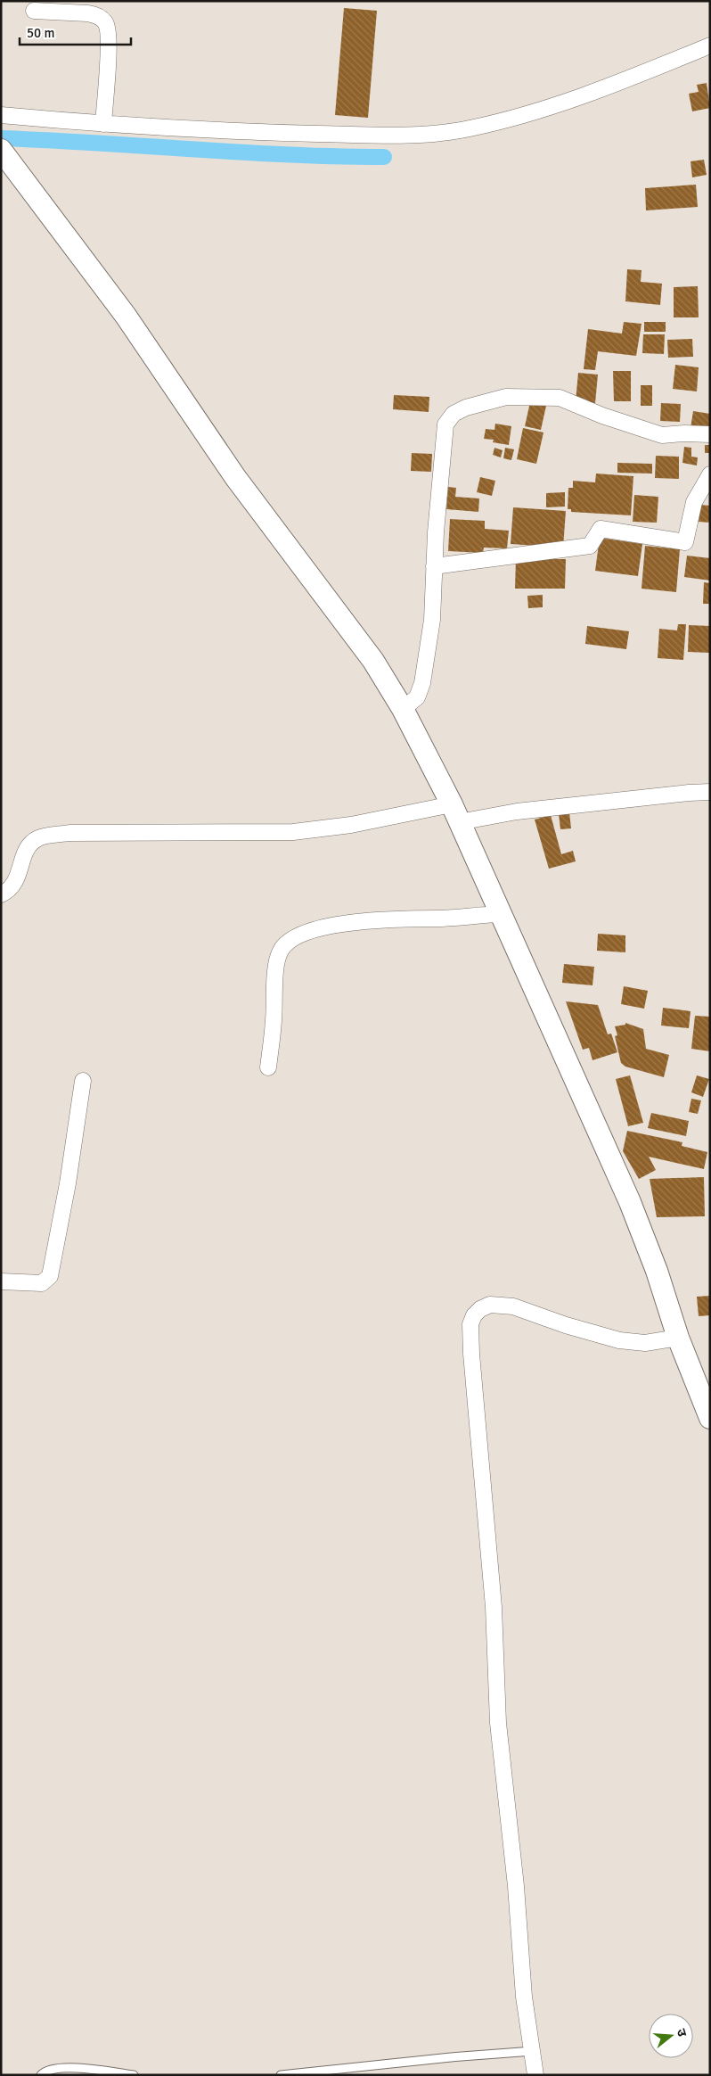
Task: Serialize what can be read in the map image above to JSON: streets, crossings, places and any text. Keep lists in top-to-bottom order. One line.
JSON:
{"scale_bar":"50 m","north":"right"}
